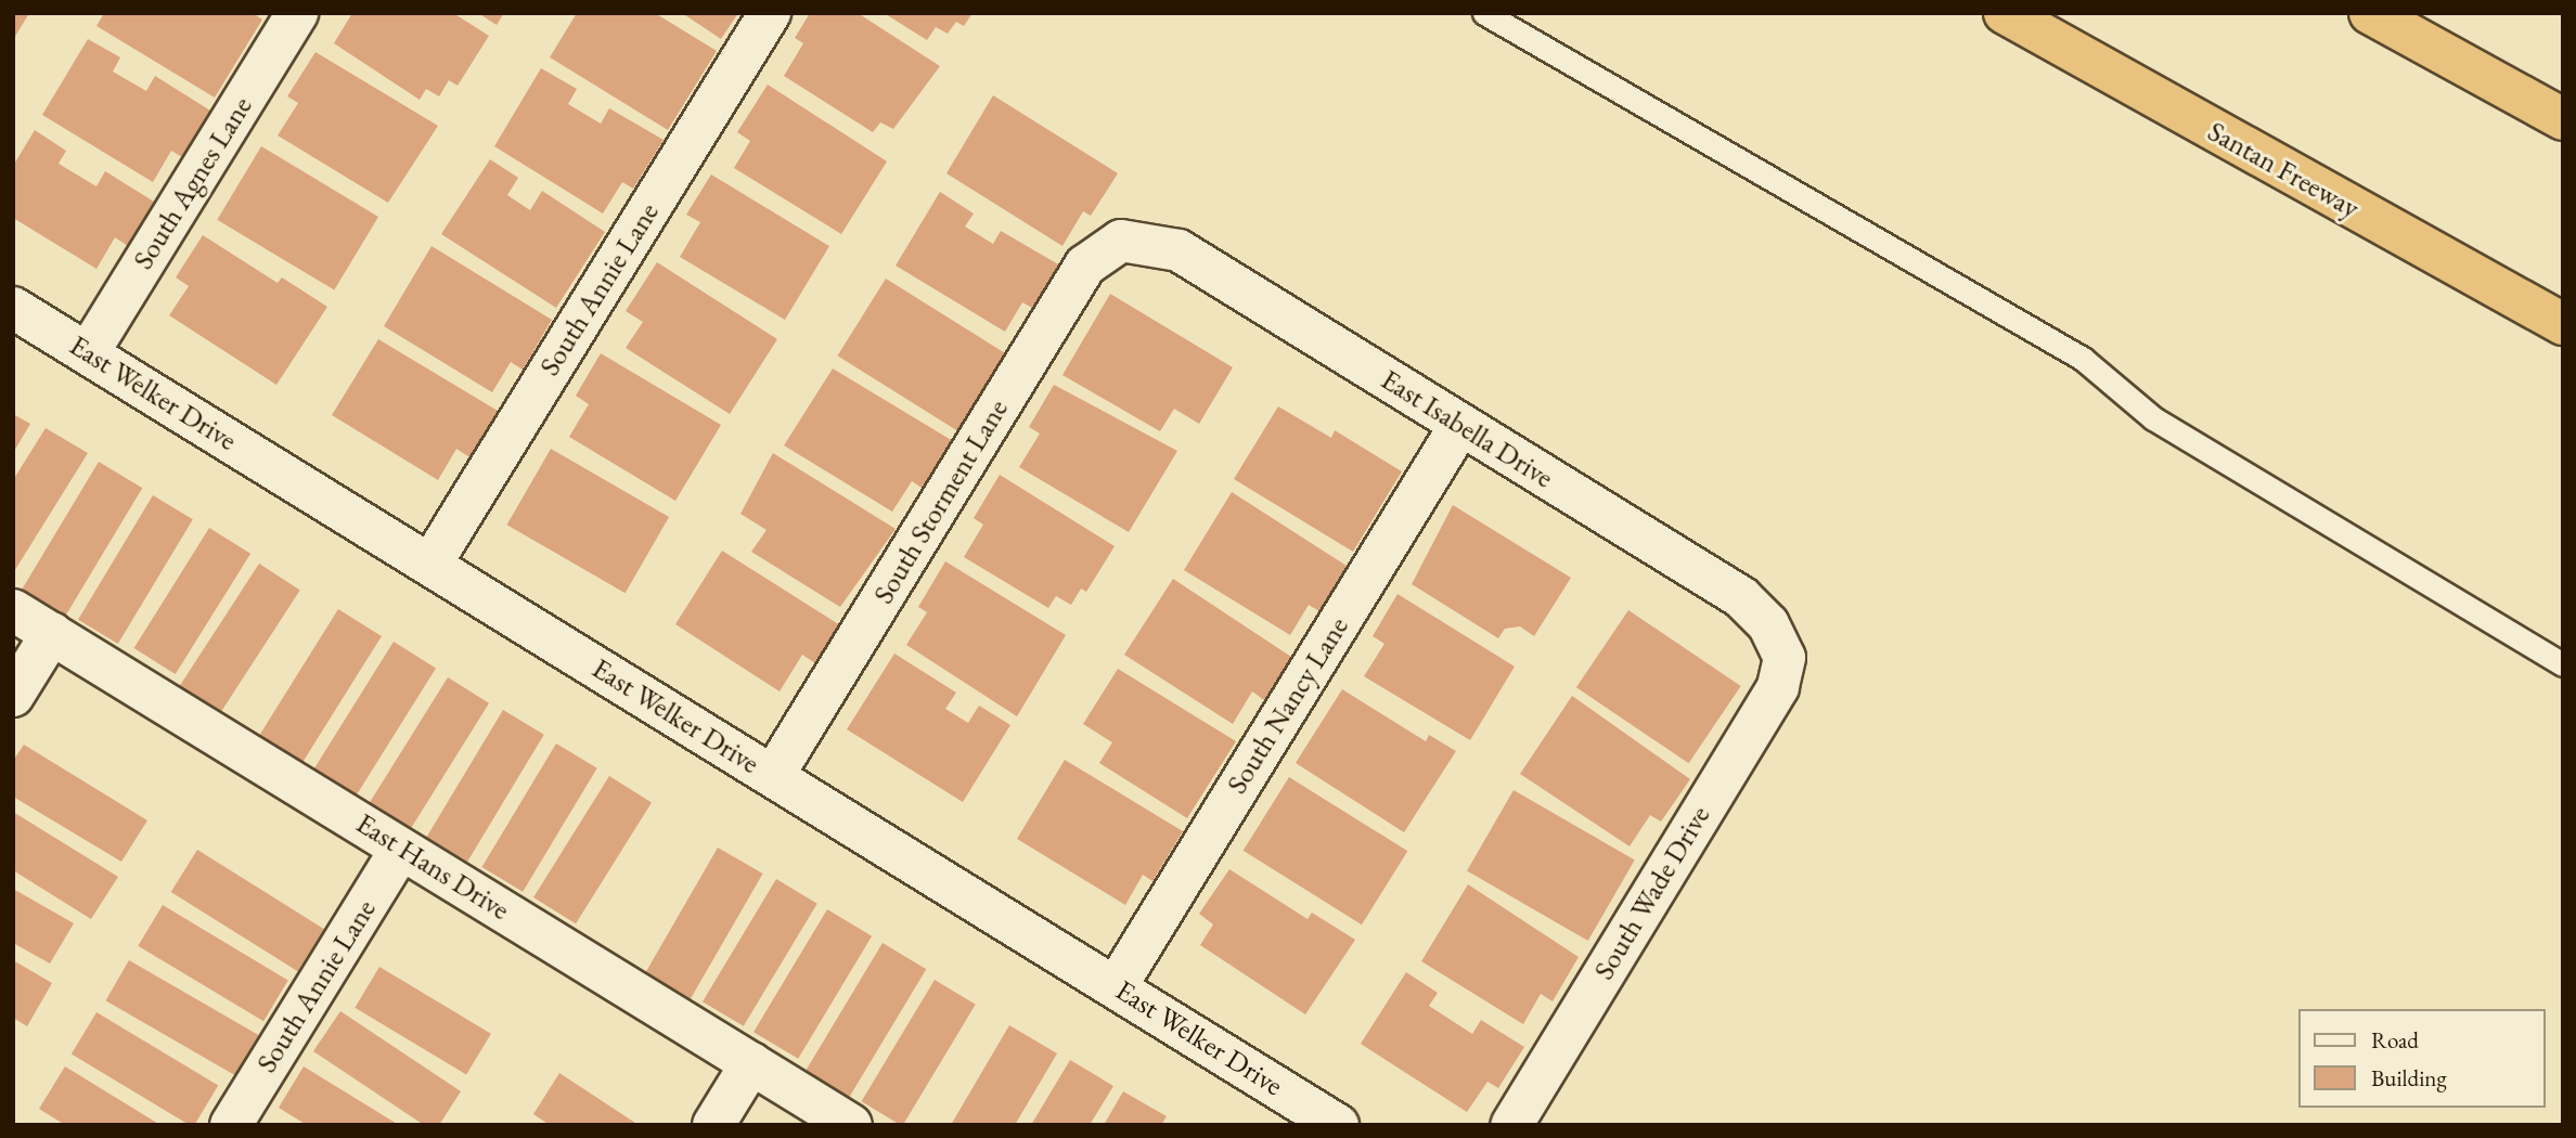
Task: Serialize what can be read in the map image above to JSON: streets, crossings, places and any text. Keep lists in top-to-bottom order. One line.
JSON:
{"streets":{"highway":["Santan Freeway"],"street":["South Agnes Lane","South Annie Lane","East Welker Drive","East Isabella Drive","South Storment Lane","South Nancy Lane","East Hans Drive","South Wade Drive"]},"crossings":[["South Agnes Lane","East Welker Drive"],["South Annie Lane","East Welker Drive"],["South Annie Lane","East Hans Drive"],["East Welker Drive","South Storment Lane"],["East Welker Drive","South Nancy Lane"],["East Isabella Drive","South Storment Lane"],["East Isabella Drive","South Nancy Lane"],["East Isabella Drive","South Wade Drive"]],"legend":["Road","Building"]}
